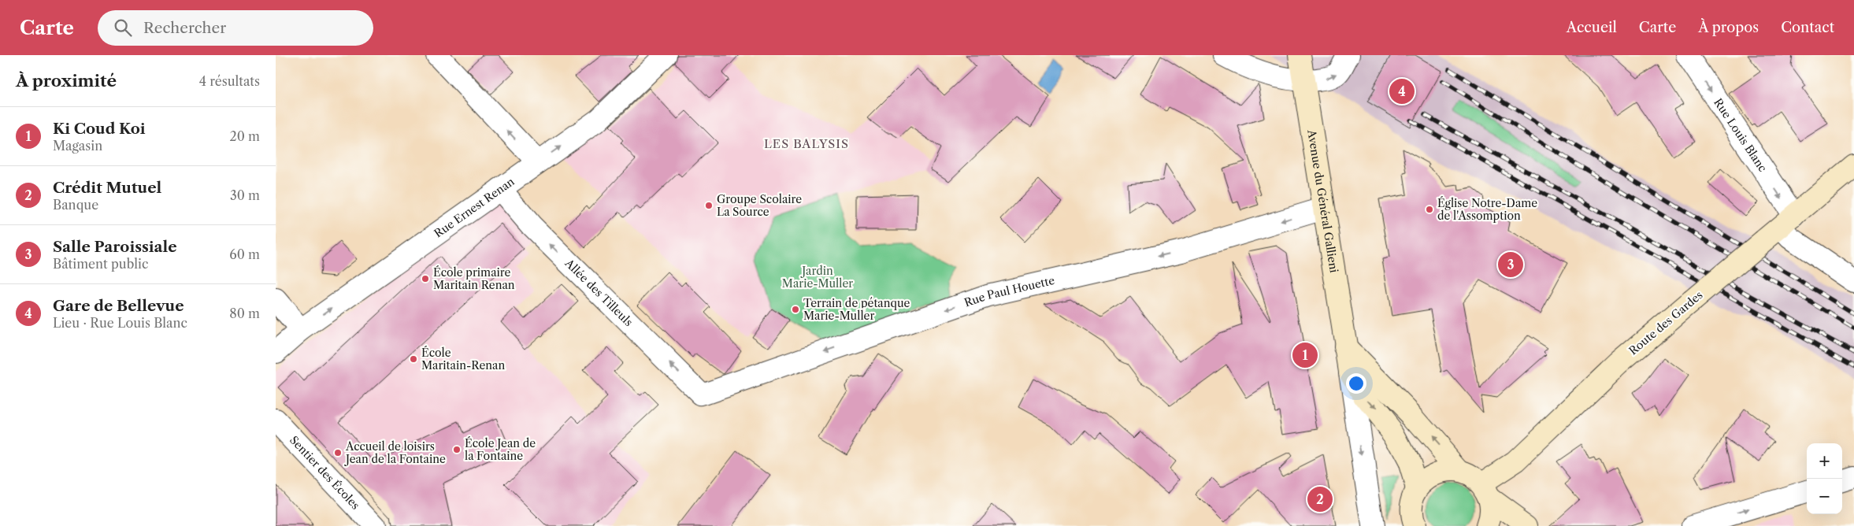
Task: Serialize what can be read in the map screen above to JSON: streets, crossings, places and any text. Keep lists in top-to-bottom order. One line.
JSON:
{"streets":{"main road":["Avenue du Général Gallieni","Route des Gardes"],"street":["Rue Louis Blanc","Rue Ernest Renan","Rue Paul Houette","Allée des Tilleuls","Sentier des Écoles"]},"crossings":[["Rue Louis Blanc","Route des Gardes"],["Avenue du Général Gallieni","Rue Paul Houette"],["Rue Ernest Renan","Allée des Tilleuls"],["Rue Paul Houette","Allée des Tilleuls"]],"one_way":["Rue Louis Blanc","Rue Ernest Renan","Rue Paul Houette","Allée des Tilleuls"],"districts":["LES BALYSIS"],"parks":["Jardin Marie-Muller"],"places":["Groupe Scolaire La Source","Église Notre-Dame de l'Assomption","École primaire Maritain Renan","Terrain de pétanque Marie-Muller","École Maritain-Renan","École Jean de la Fontaine","Accueil de loisirs Jean de la Fontaine"],"page":{"header":"Carte","search":"Rechercher","nav":["Accueil","Carte","À propos","Contact"],"heading":["À proximité","4 résultats"],"pins":["4","3","1","2"],"list":[{"mark":"1","name":"Ki Coud Koi","note":"Magasin","value":"20 m"},{"mark":"2","name":"Crédit Mutuel","note":"Banque","value":"30 m"},{"mark":"3","name":"Salle Paroissiale","note":"Bâtiment public","value":"60 m"},{"mark":"4","name":"Gare de Bellevue","note":"Lieu · Rue Louis Blanc","value":"80 m"}],"map_buttons":["+","−"]}}
